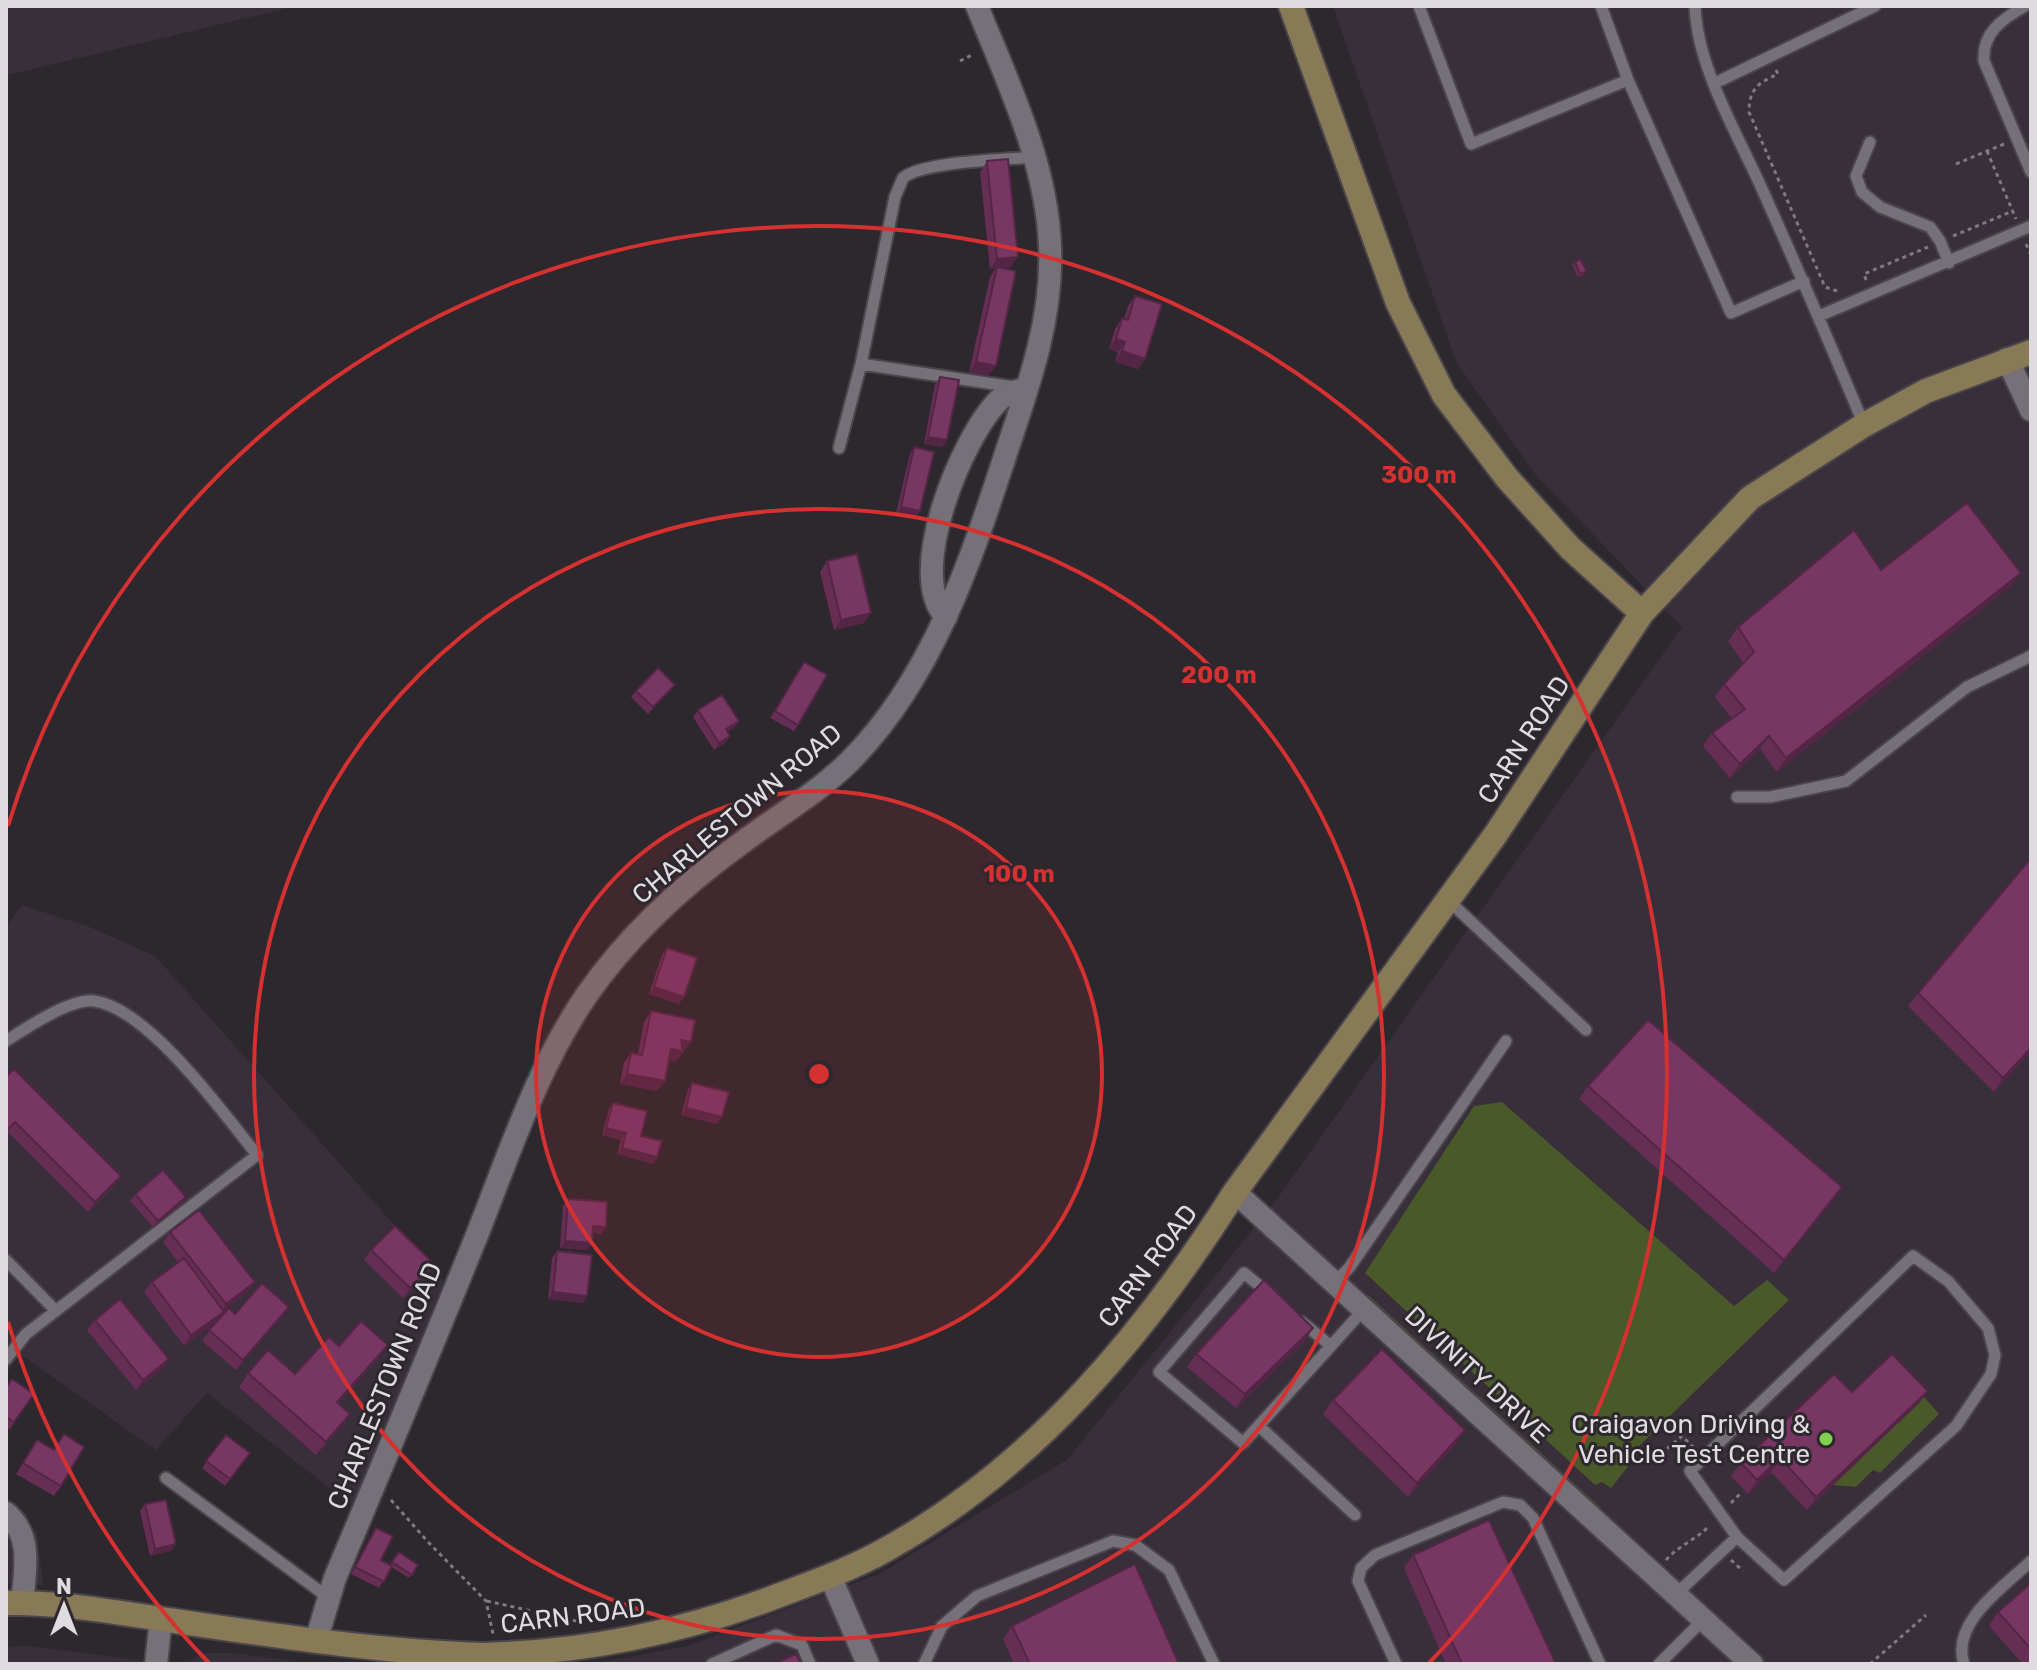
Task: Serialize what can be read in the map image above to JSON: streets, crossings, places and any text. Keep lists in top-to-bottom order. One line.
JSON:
{"streets":{"main road":["CARN ROAD"],"street":["CHARLESTOWN ROAD","DIVINITY DRIVE"]},"crossings":[["CARN ROAD","CHARLESTOWN ROAD"],["CARN ROAD","DIVINITY DRIVE"]],"places":["Craigavon Driving & Vehicle Test Centre"],"north":"top","rings":["300 m","200 m","100 m"]}
